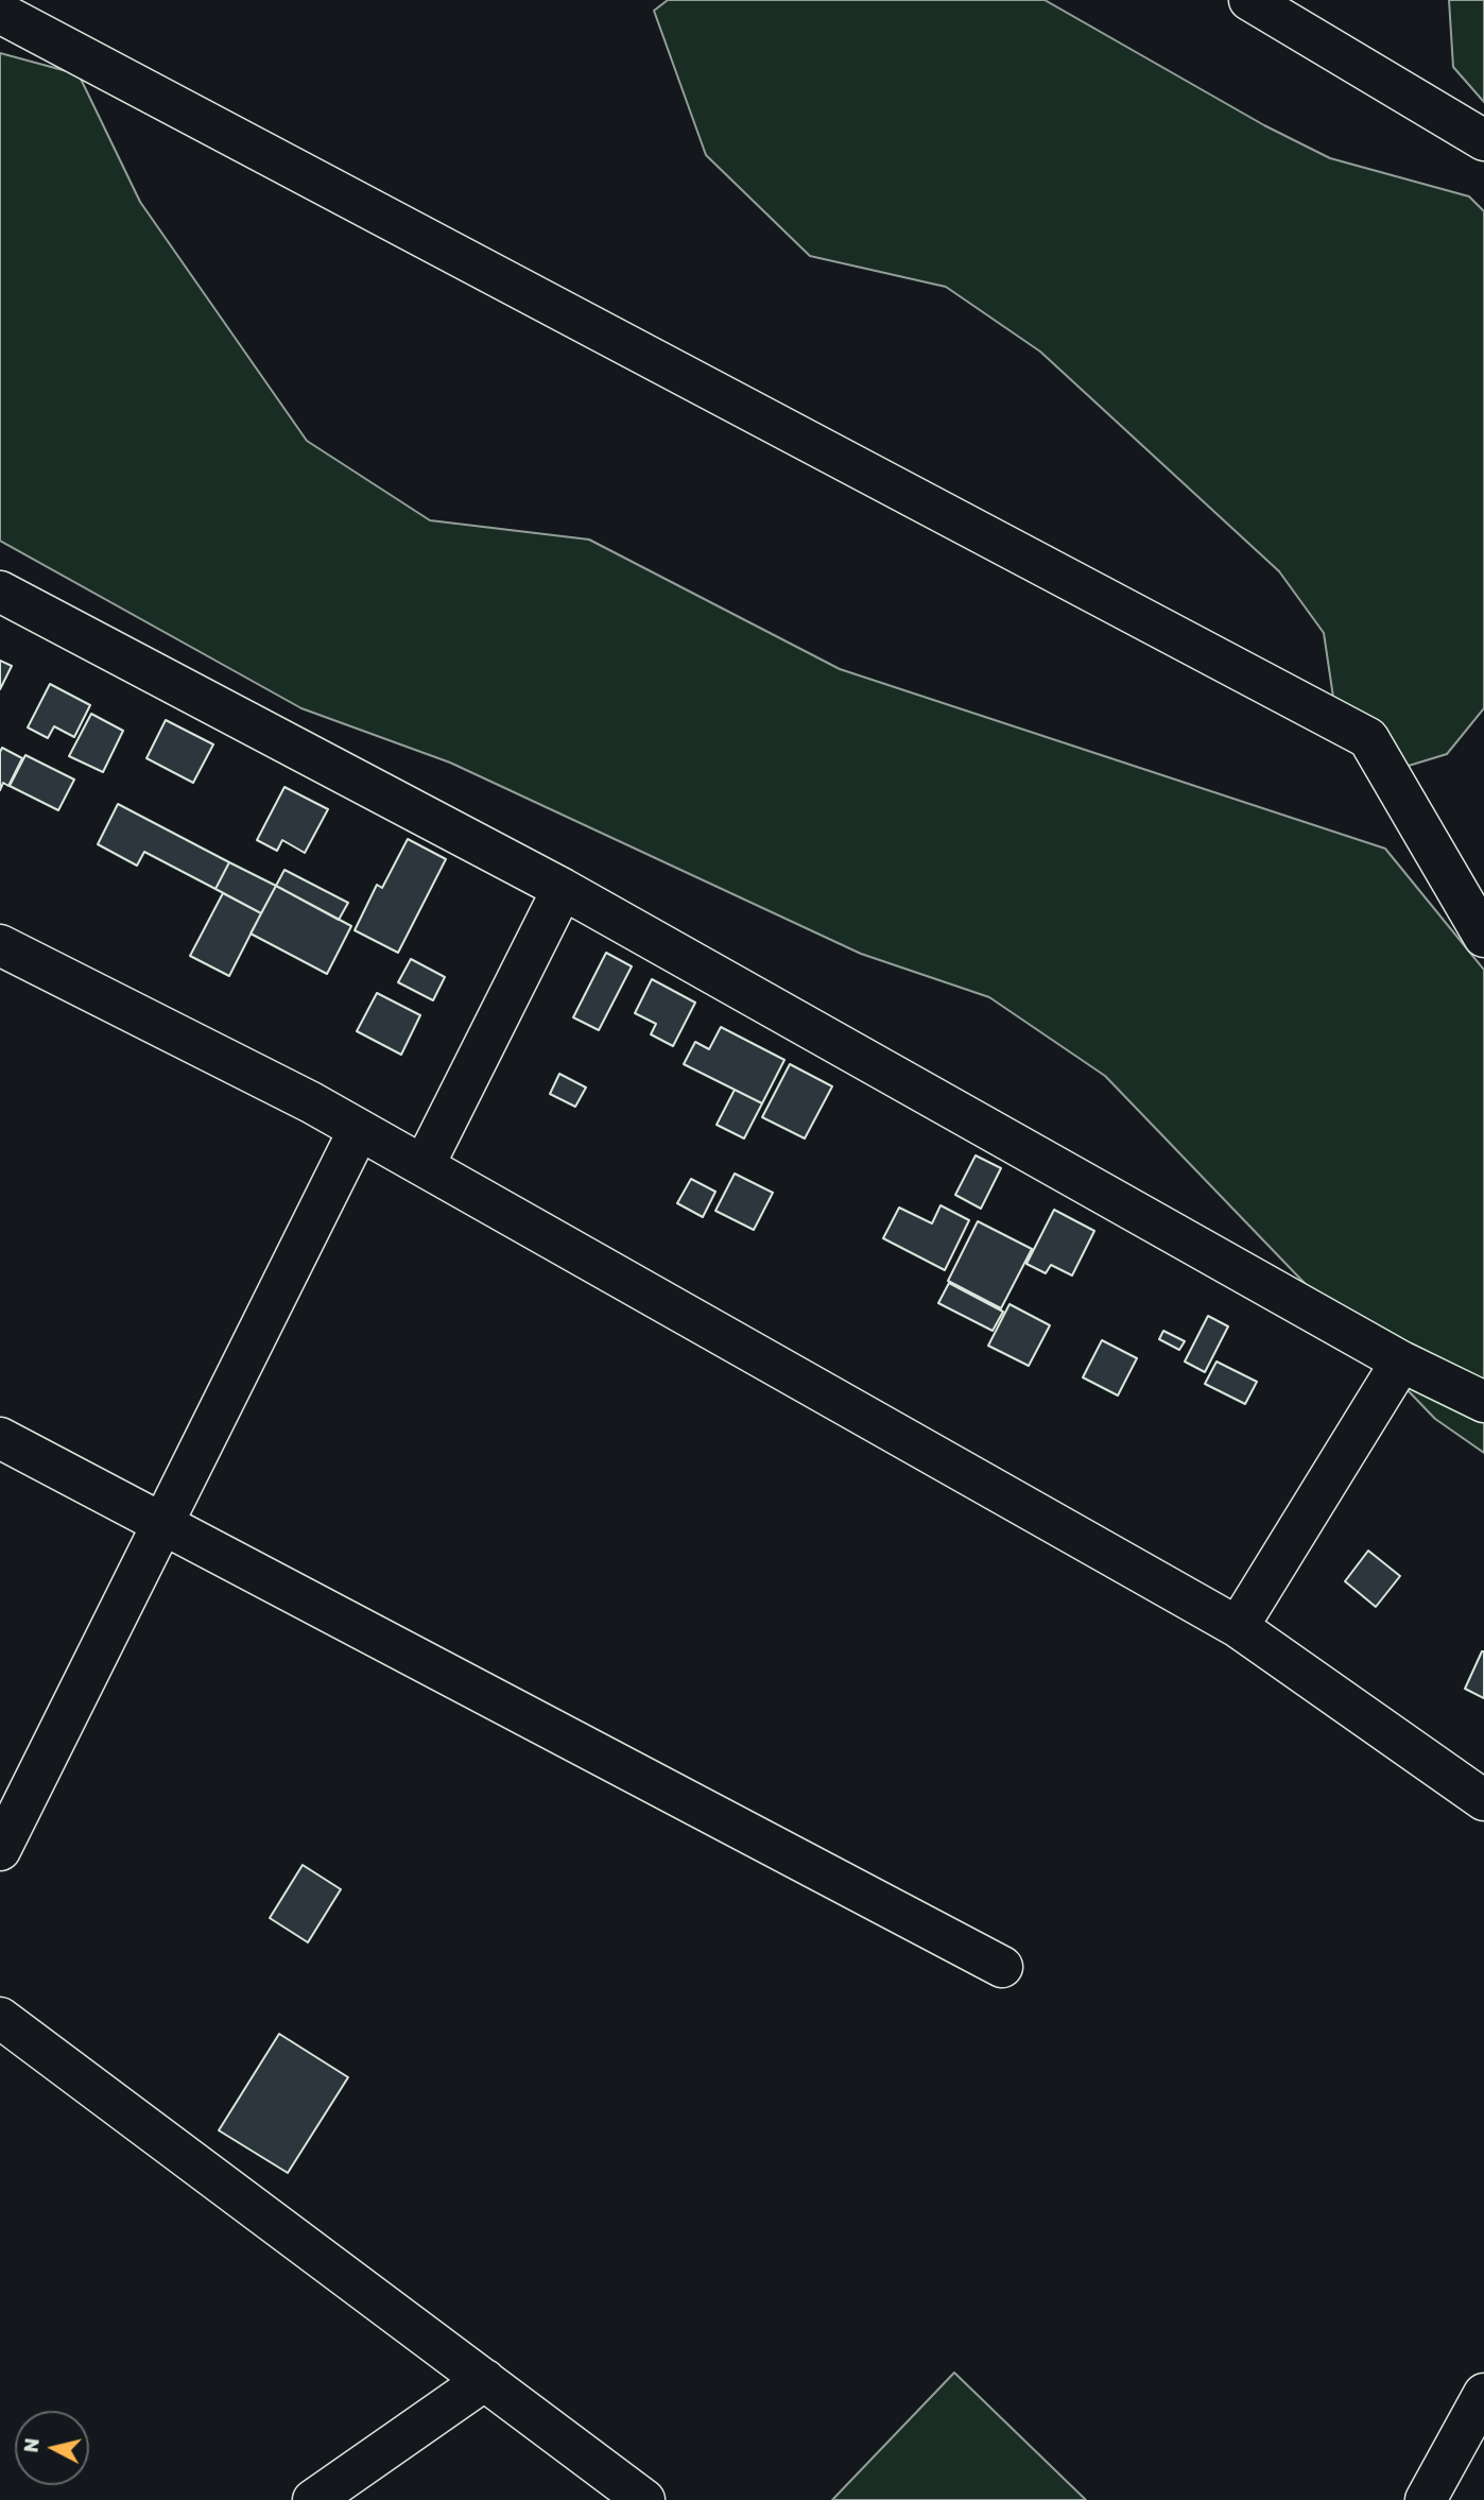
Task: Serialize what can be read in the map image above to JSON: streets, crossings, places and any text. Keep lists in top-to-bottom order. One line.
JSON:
{"north":"left"}
